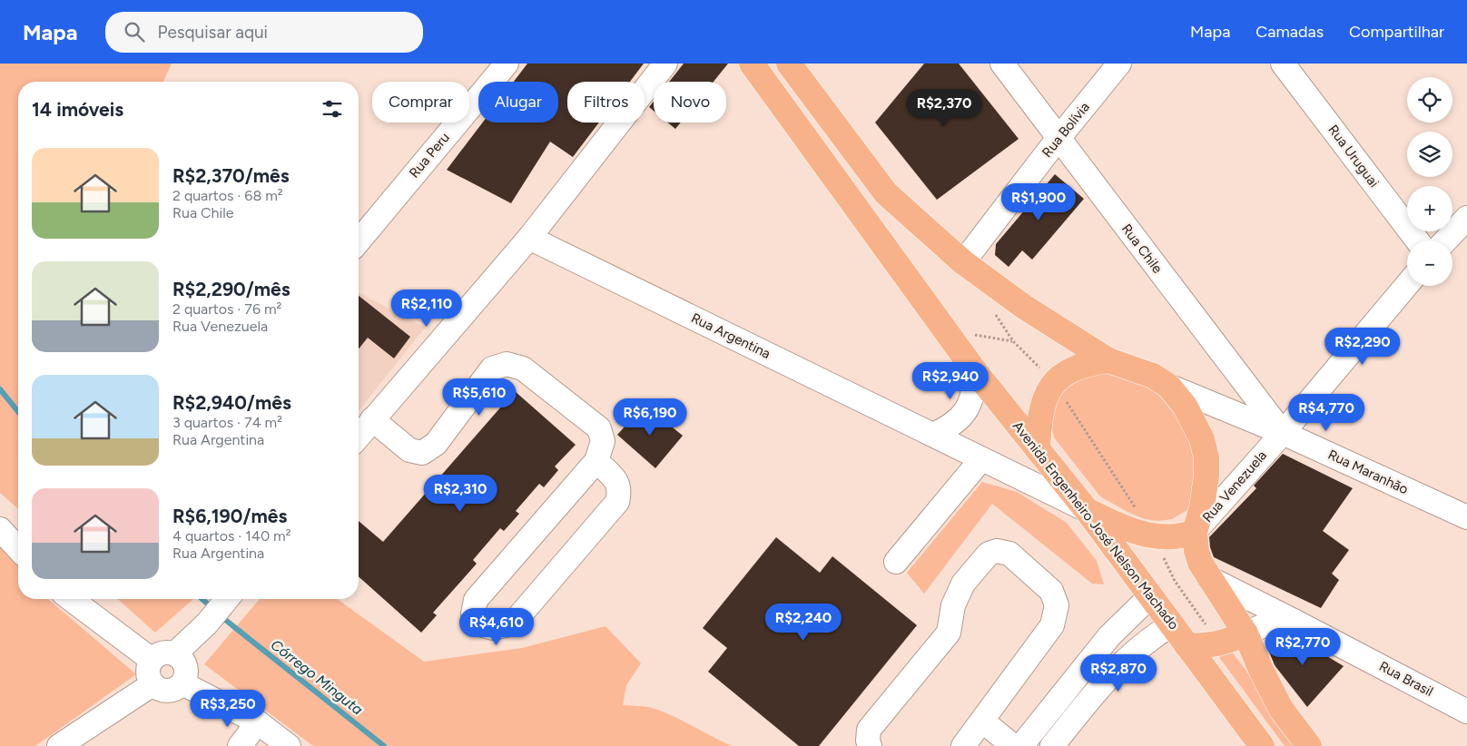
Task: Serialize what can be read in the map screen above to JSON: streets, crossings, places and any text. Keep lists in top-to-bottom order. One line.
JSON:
{"streets":{"main road":["Avenida Engenheiro José Nelson Machado"],"street":["Rua Bolívia","Rua Peru","Rua Uruguai","Rua Chile","Rua Argentina","Rua Maranhão","Rua Venezuela","Rua Brasil"]},"crossings":[["Rua Bolívia","Rua Chile"],["Rua Chile","Rua Maranhão"],["Rua Chile","Rua Venezuela"],["Rua Argentina","Avenida Engenheiro José Nelson Machado"],["Rua Maranhão","Rua Venezuela"]],"water":["Córrego Minguta"],"page":{"header":"Mapa","search":"Pesquisar aqui","nav":["Mapa","Camadas","Compartilhar"],"map_buttons":["+","−"],"chip":["Comprar","Alugar","Filtros","Novo"],"heading":"14 imóveis","price":["R$2,370","R$1,900","R$2,110","R$2,290","R$2,940","R$5,610","R$4,770","R$6,190","R$2,310","R$2,240","R$4,610","R$2,770","R$2,870","R$3,250"],"list":[{"name":"R$2,370/mês","note":"2 quartos · 68 m² · Rua Chile"},{"name":"R$2,290/mês","note":"2 quartos · 76 m² · Rua Venezuela"},{"name":"R$2,940/mês","note":"3 quartos · 74 m² · Rua Argentina"},{"name":"R$6,190/mês","note":"4 quartos · 140 m² · Rua Argentina"}]}}
